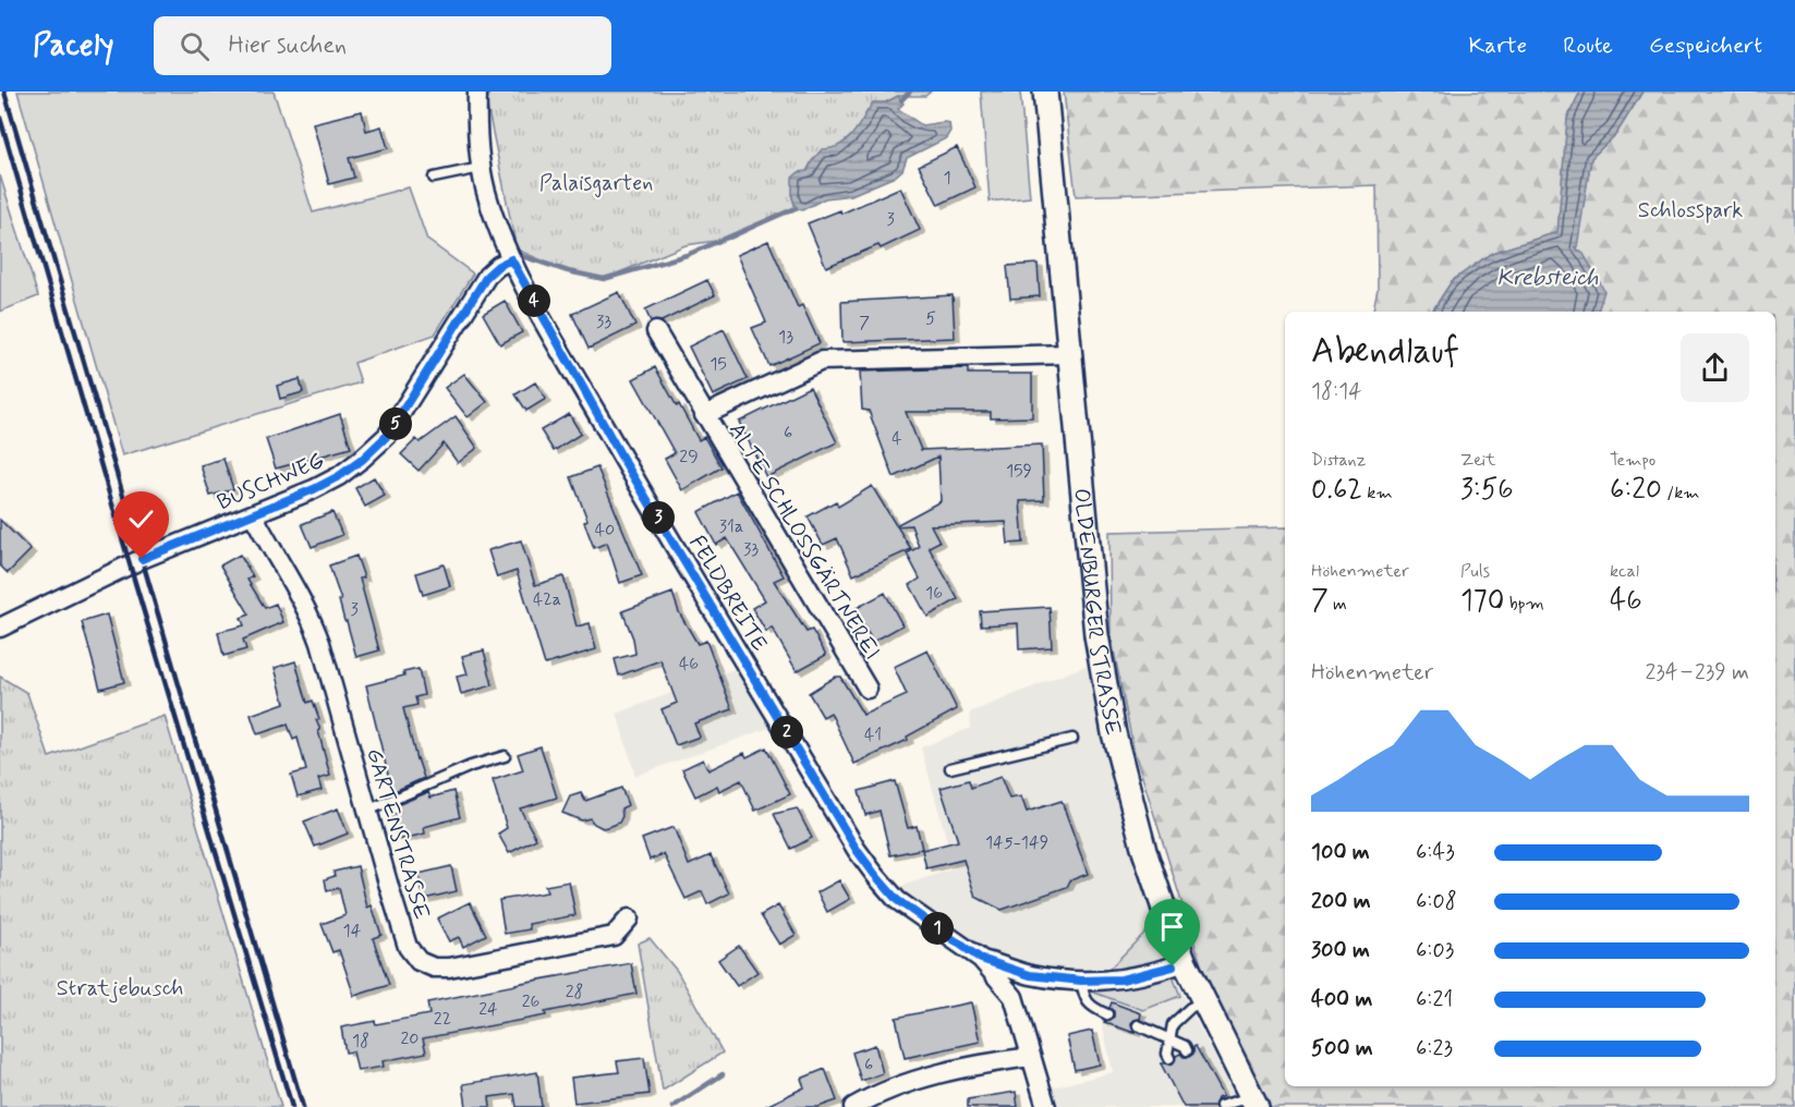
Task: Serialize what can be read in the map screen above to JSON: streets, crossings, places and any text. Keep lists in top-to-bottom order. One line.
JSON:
{"streets":{"street":["BUSCHWEG","ALTE SCHLOSSGÄRTNEREI","FELDBREITE","OLDENBURGER STRASSE","GARTENSTRASSE"]},"crossings":[["BUSCHWEG","FELDBREITE"],["BUSCHWEG","GARTENSTRASSE"],["ALTE SCHLOSSGÄRTNEREI","OLDENBURGER STRASSE"],["FELDBREITE","OLDENBURGER STRASSE"]],"water":["Krebsteich"],"parks":["Palaisgarten","Schlosspark","Stratjebusch"],"house_numbers":["1","3","5","33","7","13","15","6","4","29","159","31a","40","33","16","42a","3","46","41","145-149","14","28","26","24","22","20","18","6"],"page":{"header":"Pacely","search":"Hier suchen","nav":["Karte","Route","Gespeichert"],"pins":["4","5","3","2","1"],"heading":["Abendlauf","18:14"],"stats":[["Distanz","0.62 km"],["Zeit","3:56"],["Tempo","6:20 /km"],["Höhenmeter","7 m"],["Puls","170 bpm"],["kcal","46"]],"chart":["Höhenmeter","234–239 m"],"list":[{"name":"100 m","note":"6:43"},{"name":"200 m","note":"6:08"},{"name":"300 m","note":"6:03"},{"name":"400 m","note":"6:21"},{"name":"500 m","note":"6:23"}]}}
